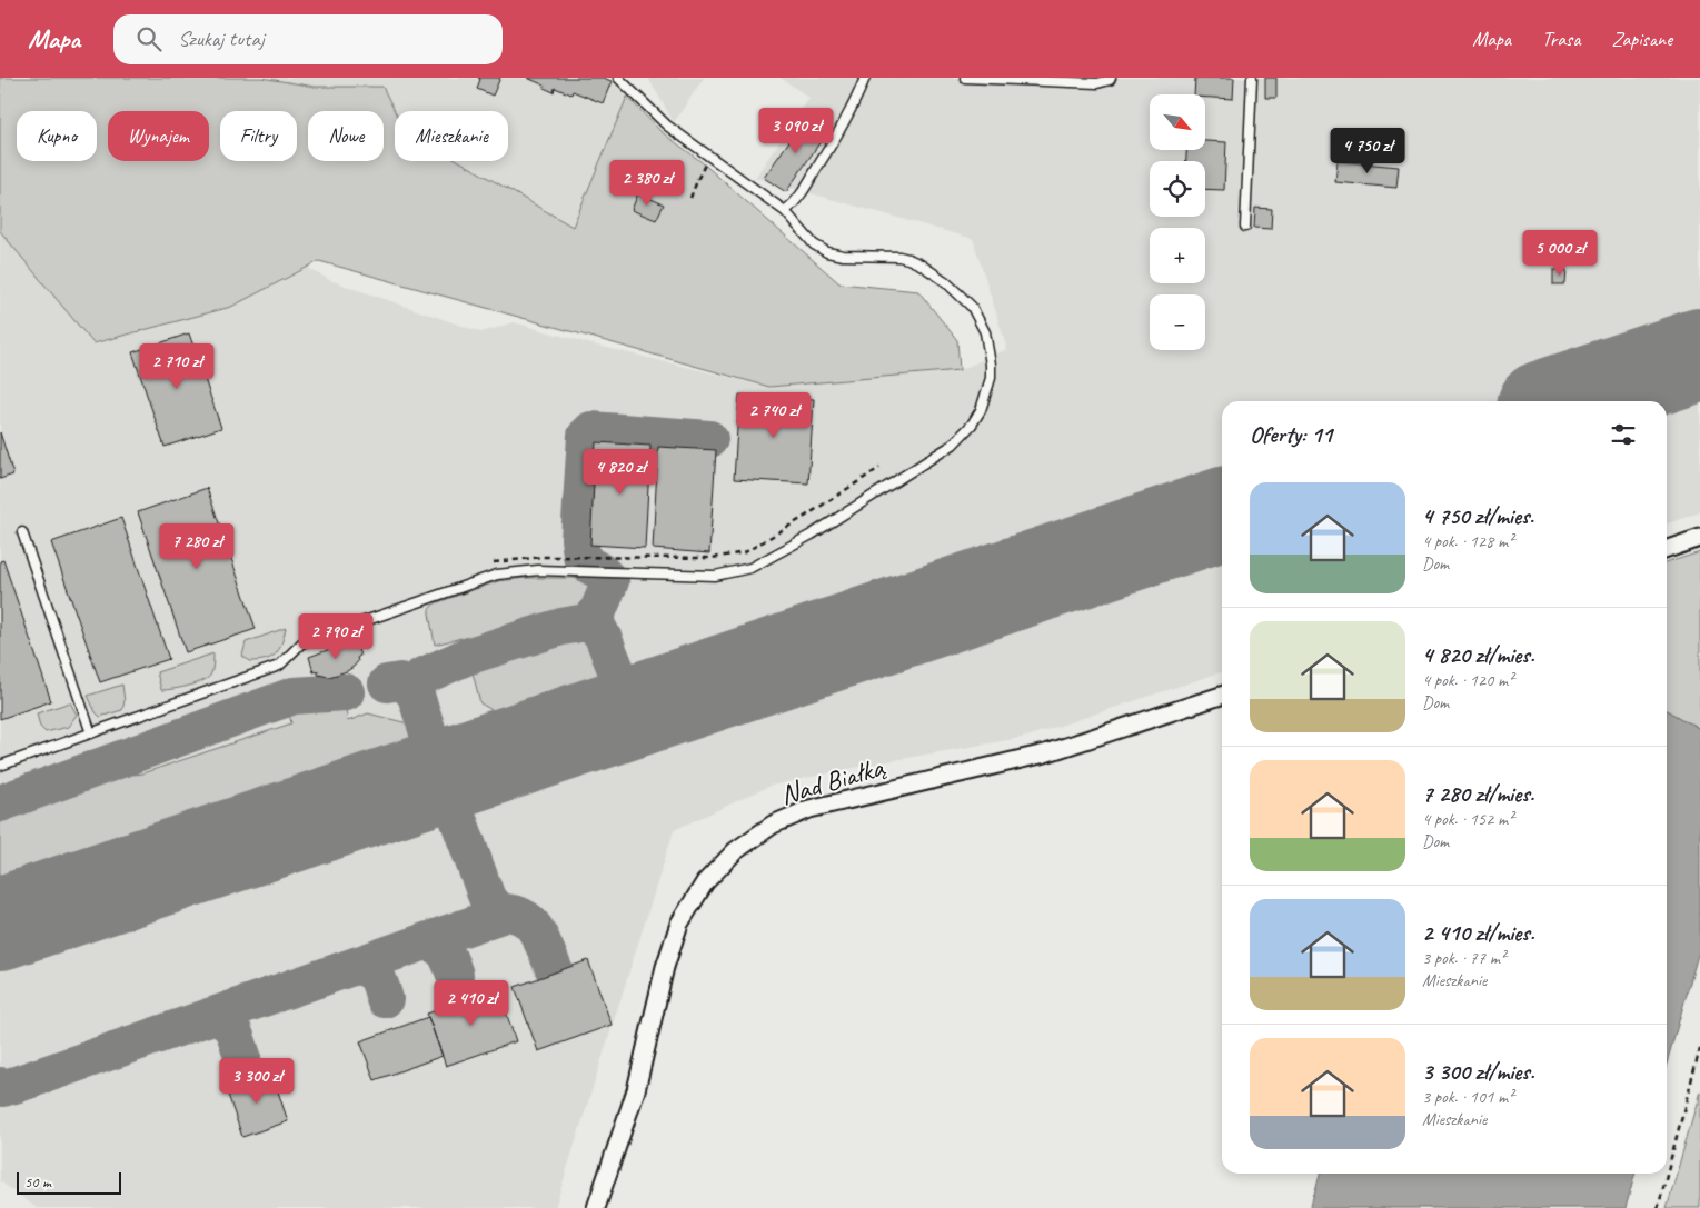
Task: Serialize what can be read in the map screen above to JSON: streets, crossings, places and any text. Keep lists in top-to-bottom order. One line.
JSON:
{"streets":{"street":["Nad Białką"]},"scale_bar":"50 m","north":"bottom right","page":{"header":"Mapa","search":"Szukaj tutaj","nav":["Mapa","Trasa","Zapisane"],"map_buttons":["+","−"],"price":["3 090 zł","4 750 zł","2 380 zł","5 000 zł","2 710 zł","2 740 zł","4 820 zł","7 280 zł","2 790 zł","2 410 zł","3 300 zł"],"chip":["Kupno","Wynajem","Filtry","Nowe","Mieszkanie"],"heading":"Oferty: 11","list":[{"name":"4 750 zł/mies.","note":"4 pok. · 128 m² · Dom"},{"name":"4 820 zł/mies.","note":"4 pok. · 120 m² · Dom"},{"name":"7 280 zł/mies.","note":"4 pok. · 152 m² · Dom"},{"name":"2 410 zł/mies.","note":"3 pok. · 77 m² · Mieszkanie"},{"name":"3 300 zł/mies.","note":"3 pok. · 101 m² · Mieszkanie"}],"scale":"50 m"}}
